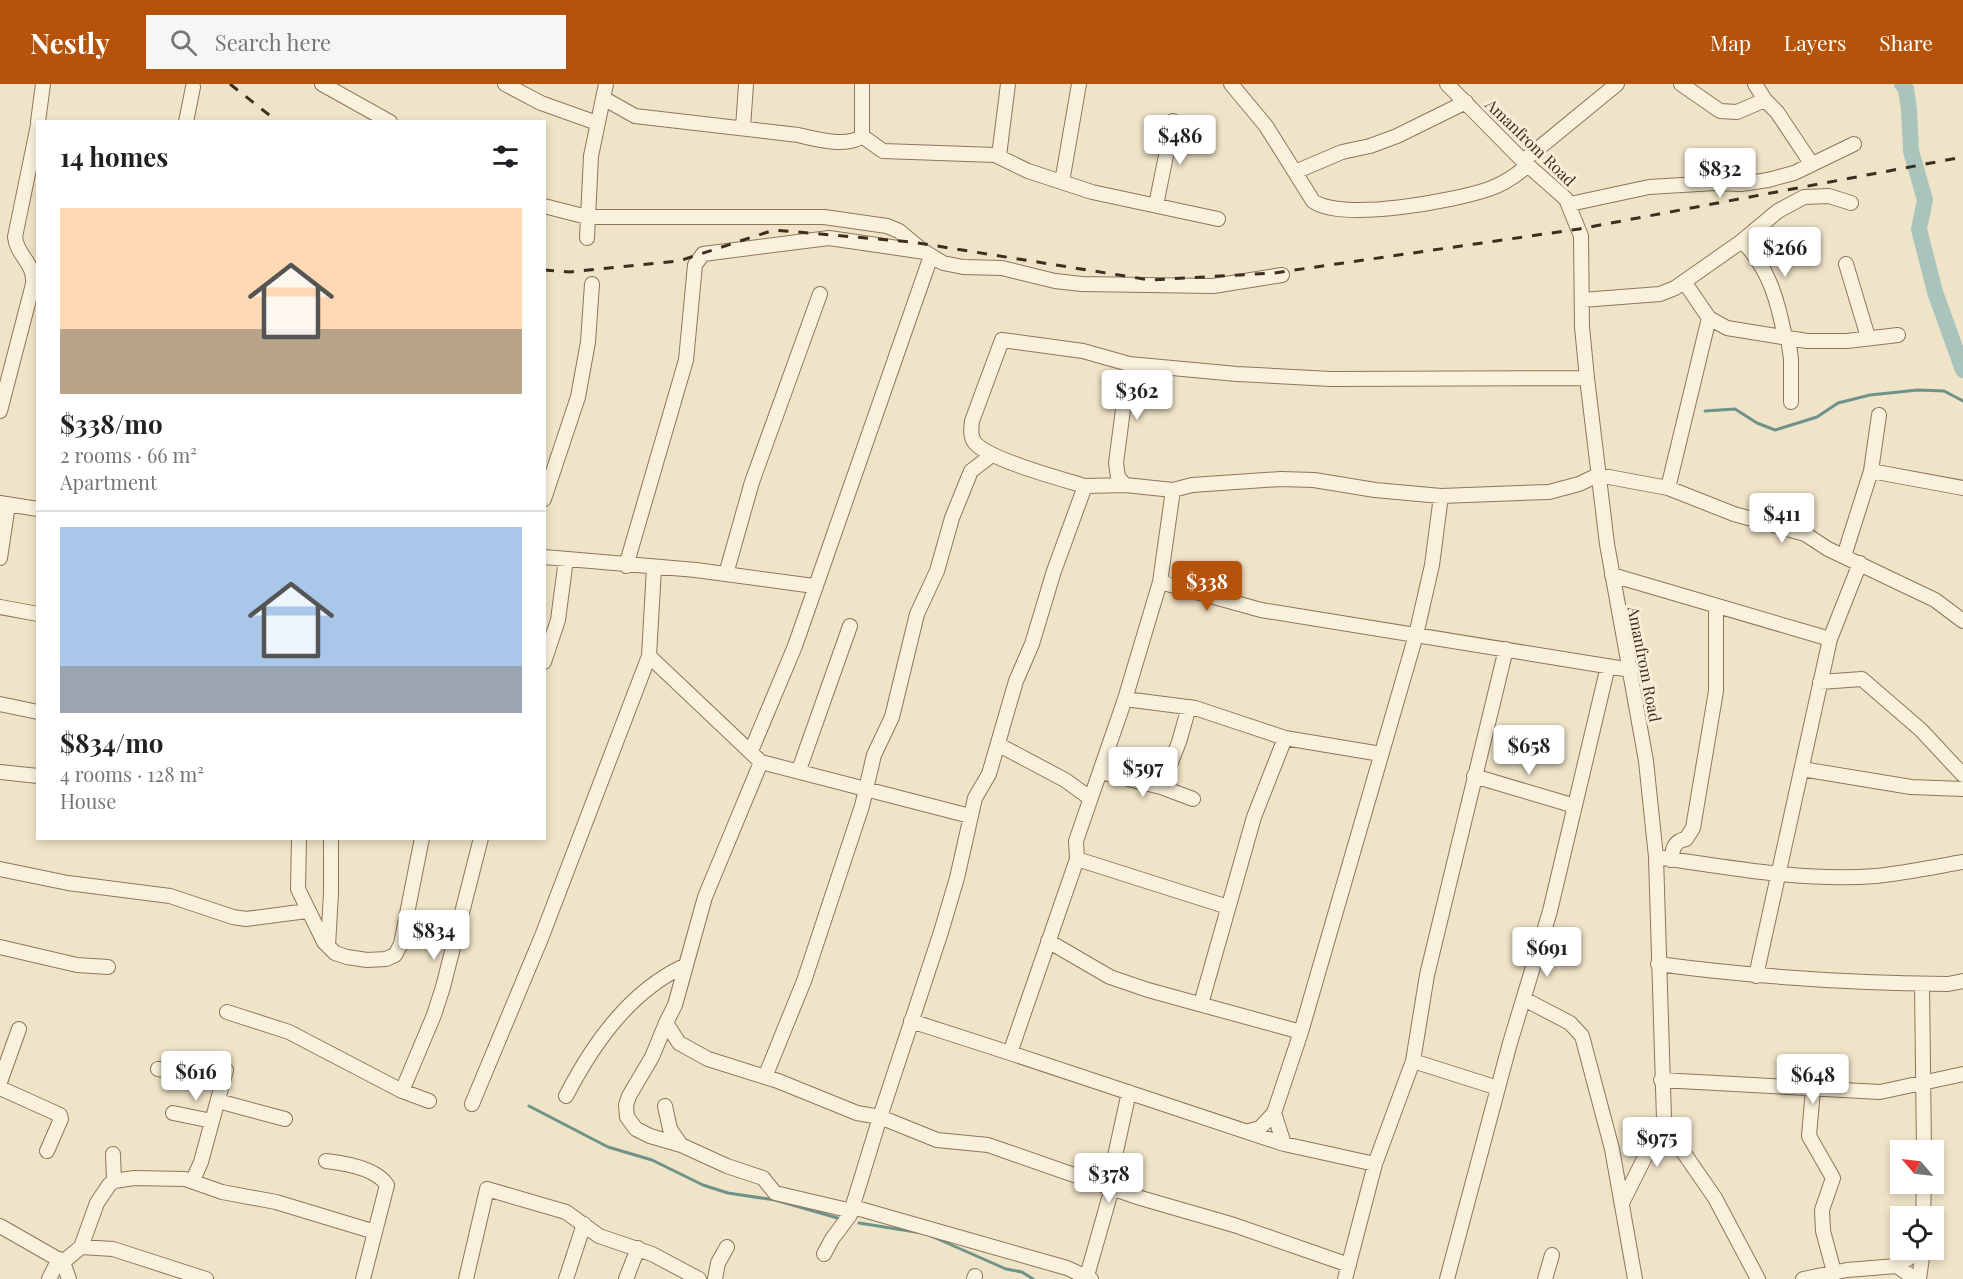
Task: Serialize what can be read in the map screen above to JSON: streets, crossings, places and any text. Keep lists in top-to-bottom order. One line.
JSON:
{"streets":{"street":["Amanfrom Road"]},"north":"top left","page":{"header":"Nestly","search":"Search here","nav":["Map","Layers","Share"],"price":["$486","$832","$266","$362","$411","$338","$658","$597","$834","$691","$616","$648","$975","$378"],"heading":"14 homes","list":[{"name":"$338/mo","note":"2 rooms · 66 m² · Apartment"},{"name":"$834/mo","note":"4 rooms · 128 m² · House"}]}}
